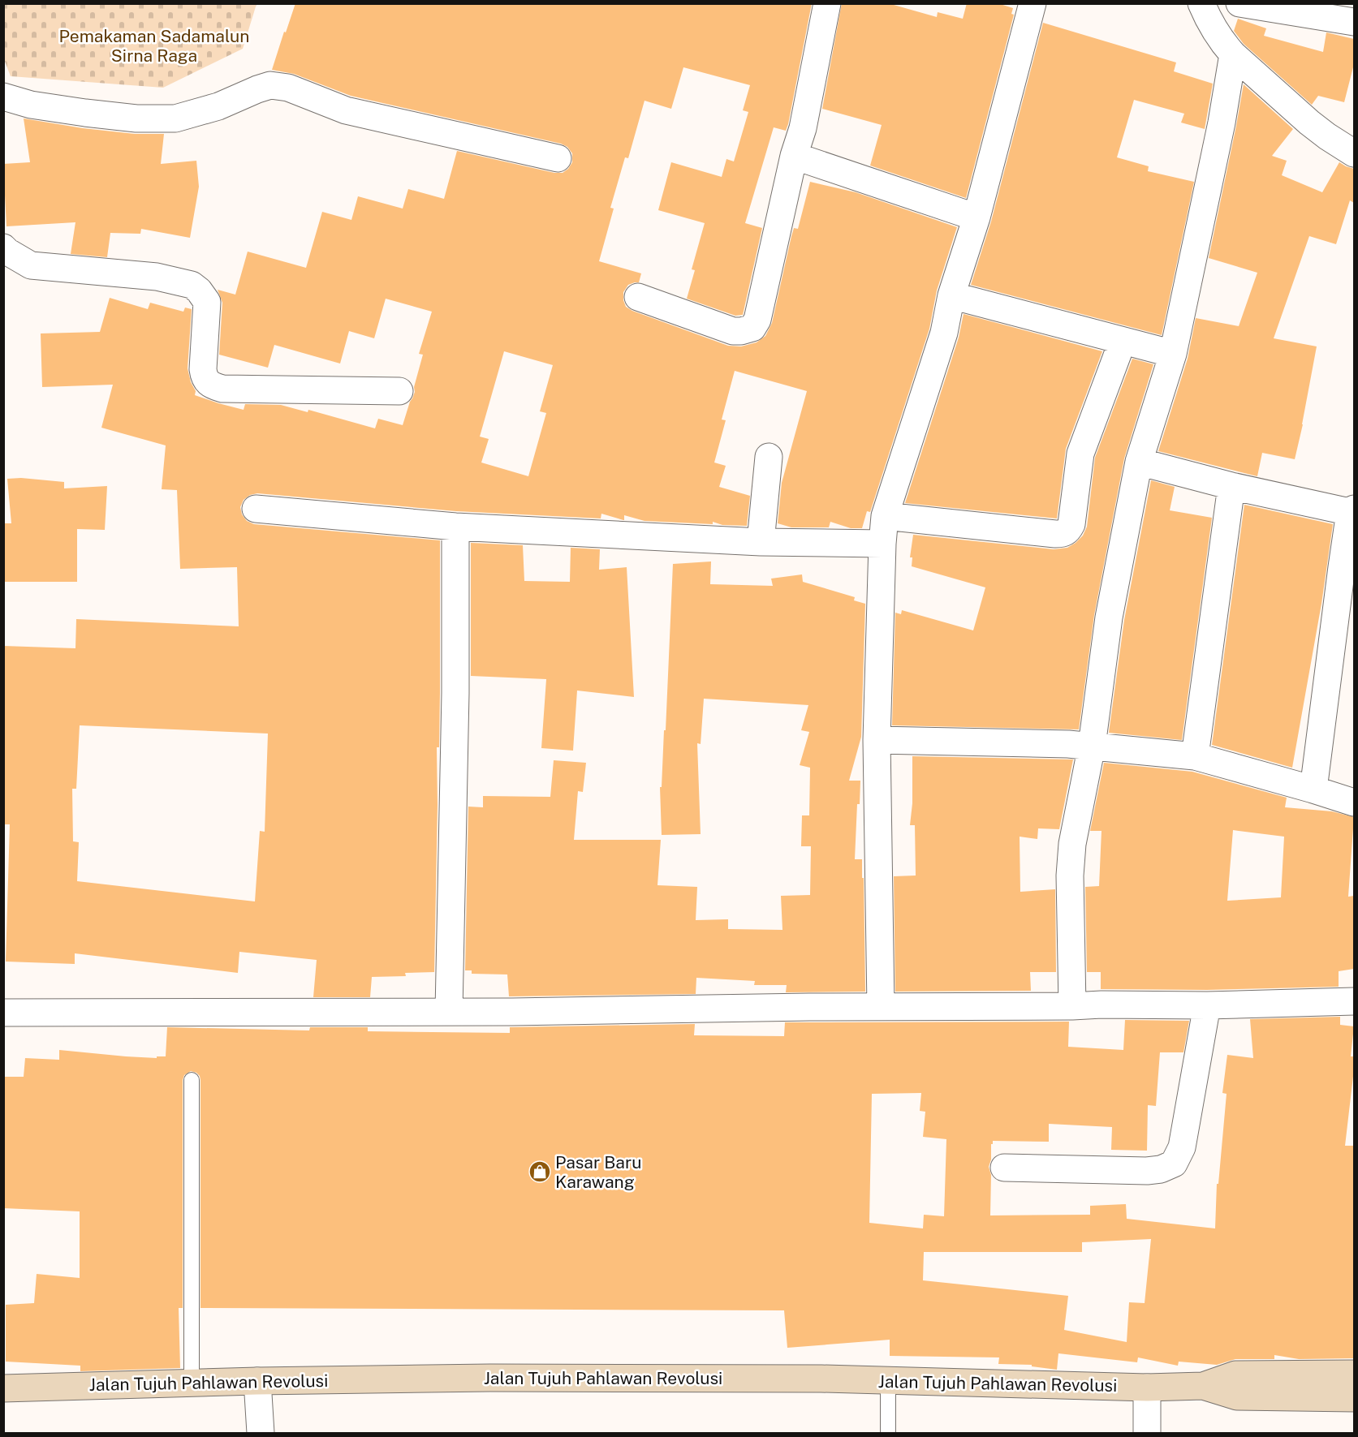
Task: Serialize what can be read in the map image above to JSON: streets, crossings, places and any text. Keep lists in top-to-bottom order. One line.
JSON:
{"streets":{"main road":["Jalan Tujuh Pahlawan Revolusi"]},"parks":["Pemakaman Sadamalun Sirna Raga"],"places":{"shop":["Pasar Baru Karawang"]}}
